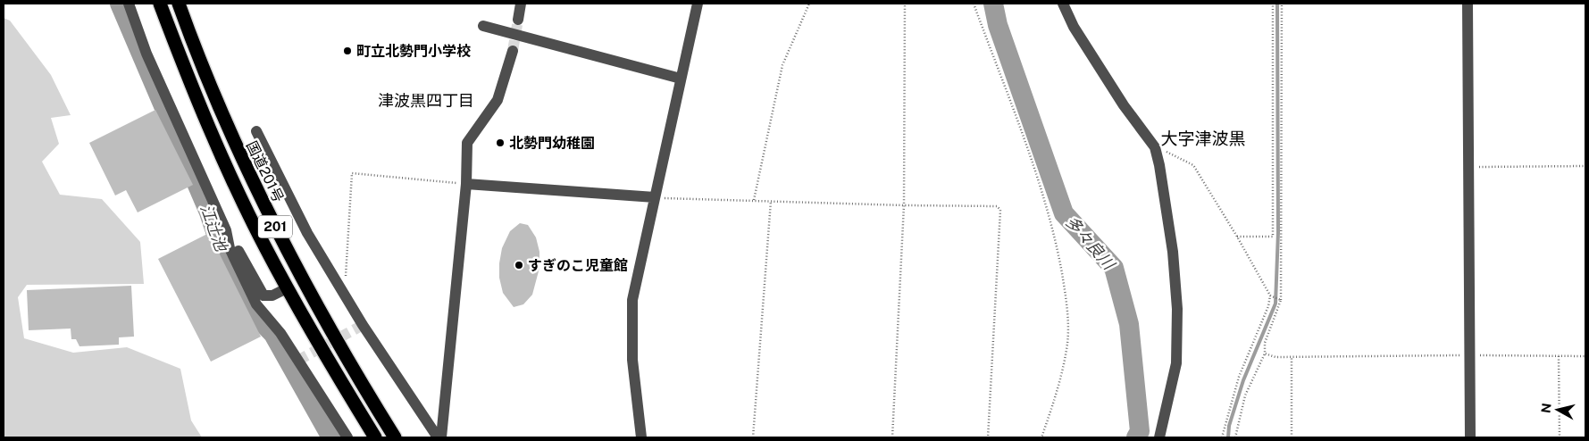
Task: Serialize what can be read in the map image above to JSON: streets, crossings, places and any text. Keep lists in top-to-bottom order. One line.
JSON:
{"streets":{"highway":["国道201号","201"]},"districts":["津波黒四丁目","大字津波黒"],"water":["江辻池","多々良川"],"places":["町立北勢門小学校","北勢門幼稚園","すぎのこ児童館"],"north":"left"}
